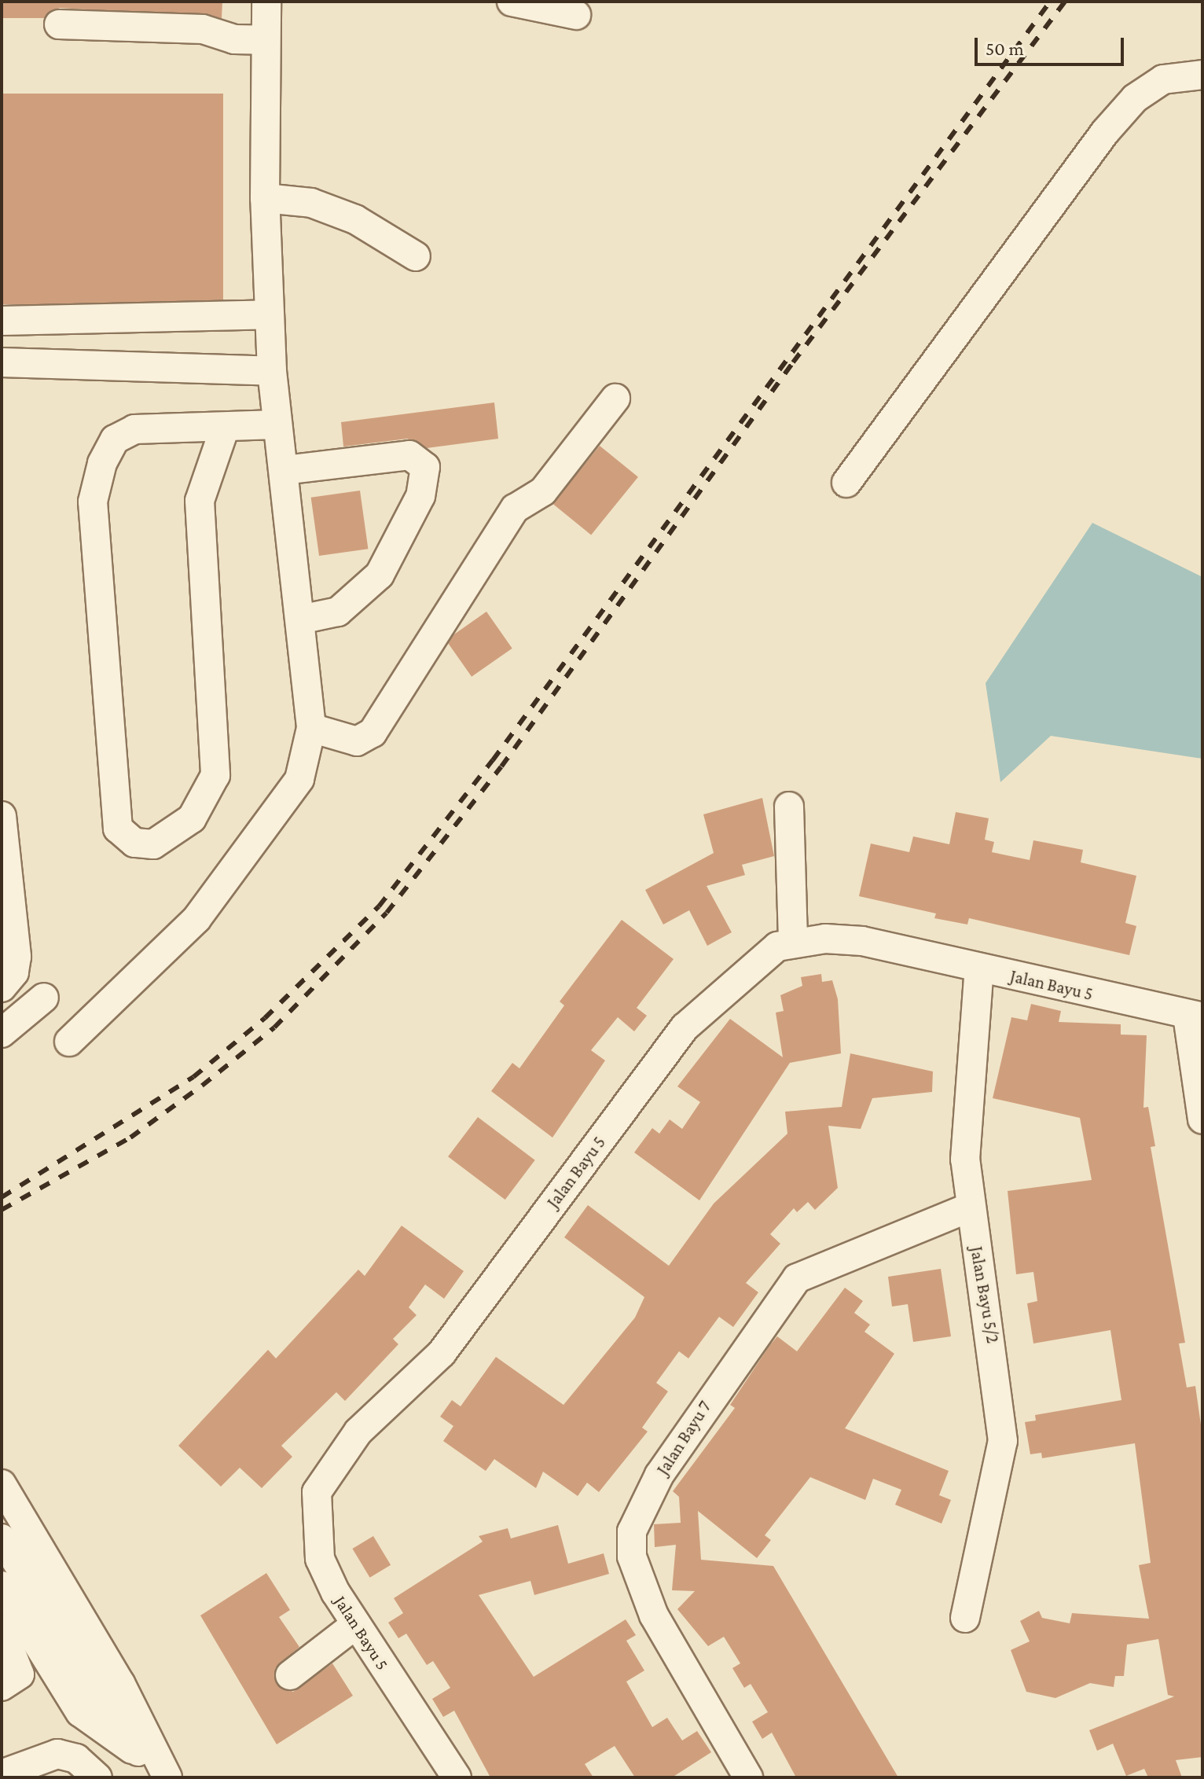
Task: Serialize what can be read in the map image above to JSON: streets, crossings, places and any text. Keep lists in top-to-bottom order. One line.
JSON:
{"streets":{"street":["Jalan Bayu 5","Jalan Bayu 5/2","Jalan Bayu 7"]},"crossings":[["Jalan Bayu 5","Jalan Bayu 5/2"],["Jalan Bayu 5/2","Jalan Bayu 7"]],"scale_bar":"50 m"}
